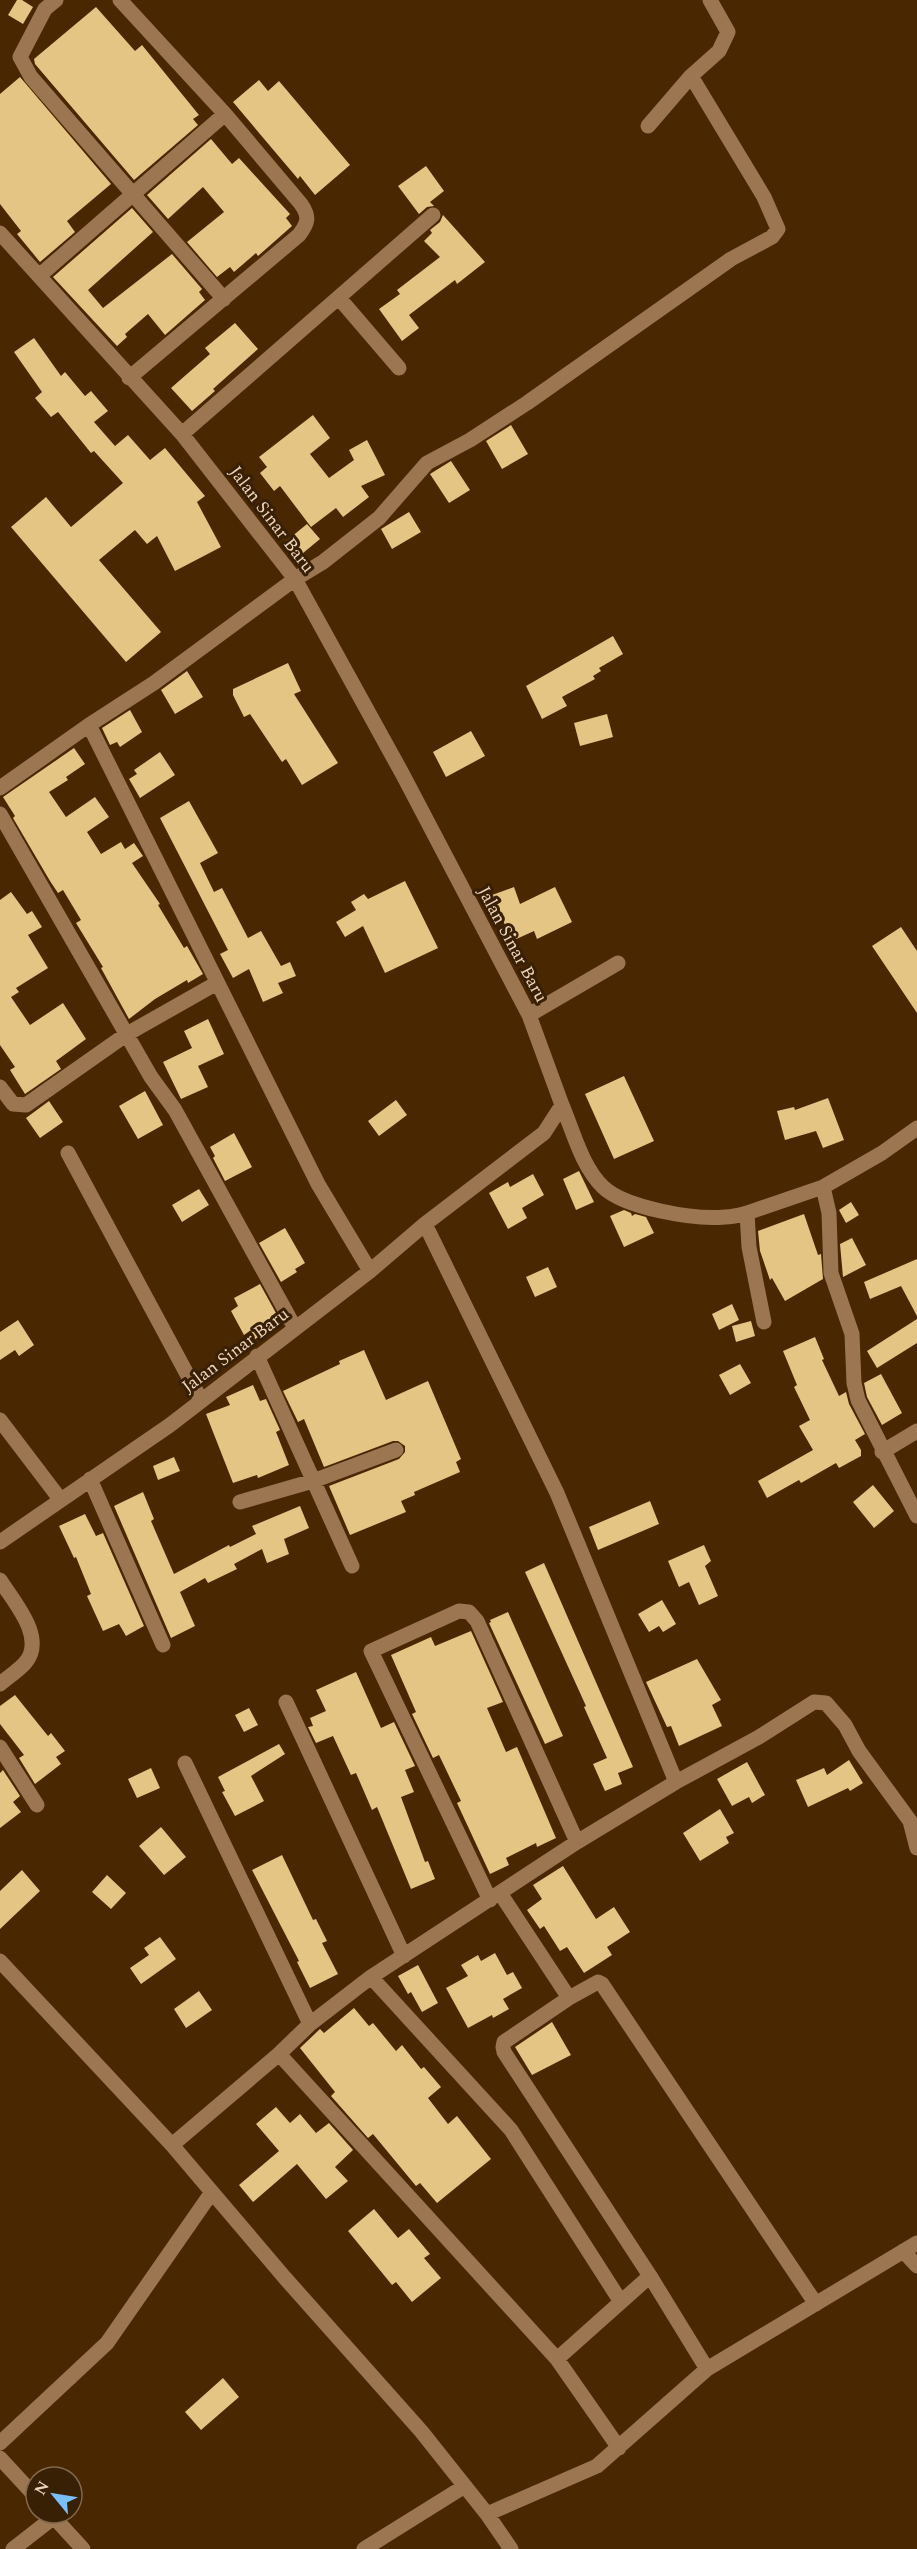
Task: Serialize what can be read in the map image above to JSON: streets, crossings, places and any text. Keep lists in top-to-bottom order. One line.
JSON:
{"streets":{"street":["Jalan Sinar Baru"]},"north":"top left"}
